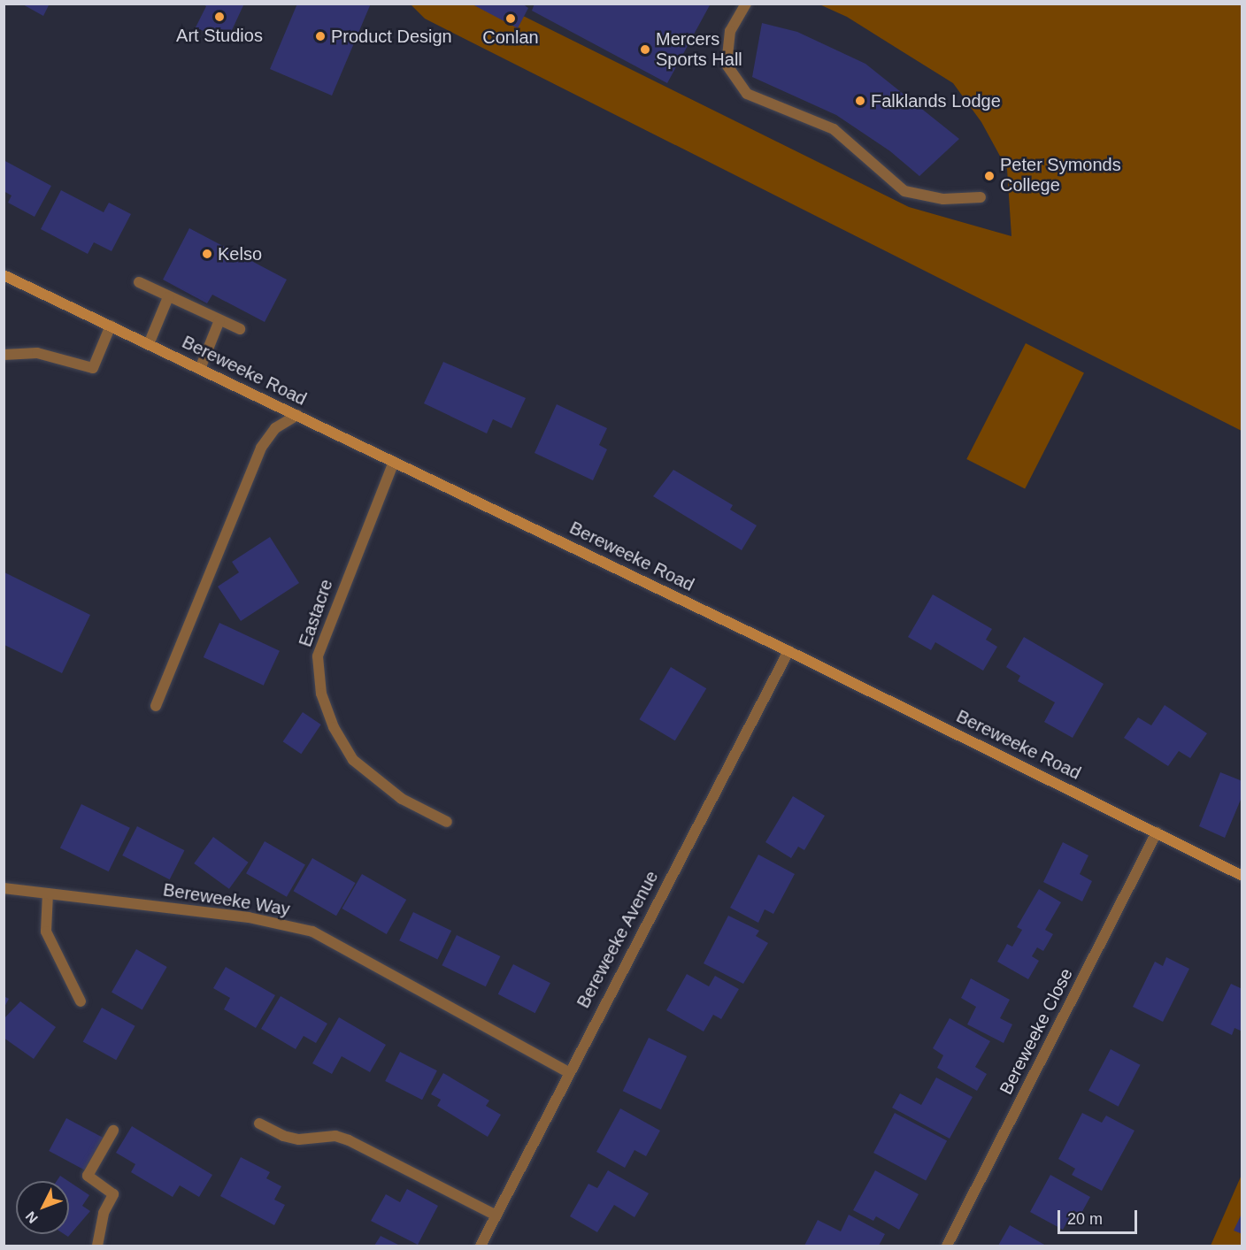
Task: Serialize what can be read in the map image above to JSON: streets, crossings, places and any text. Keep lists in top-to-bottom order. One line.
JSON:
{"streets":{"main road":["Bereweeke Road"],"street":["Eastacre","Bereweeke Way","Bereweeke Avenue","Bereweeke Close"]},"crossings":[["Bereweeke Road","Eastacre"],["Bereweeke Road","Bereweeke Avenue"],["Bereweeke Road","Bereweeke Close"],["Bereweeke Way","Bereweeke Avenue"]],"places":["Art Studios","Conlan","Product Design","Mercers Sports Hall","Falklands Lodge","Peter Symonds College","Kelso"],"scale_bar":"20 m","north":"bottom left"}
